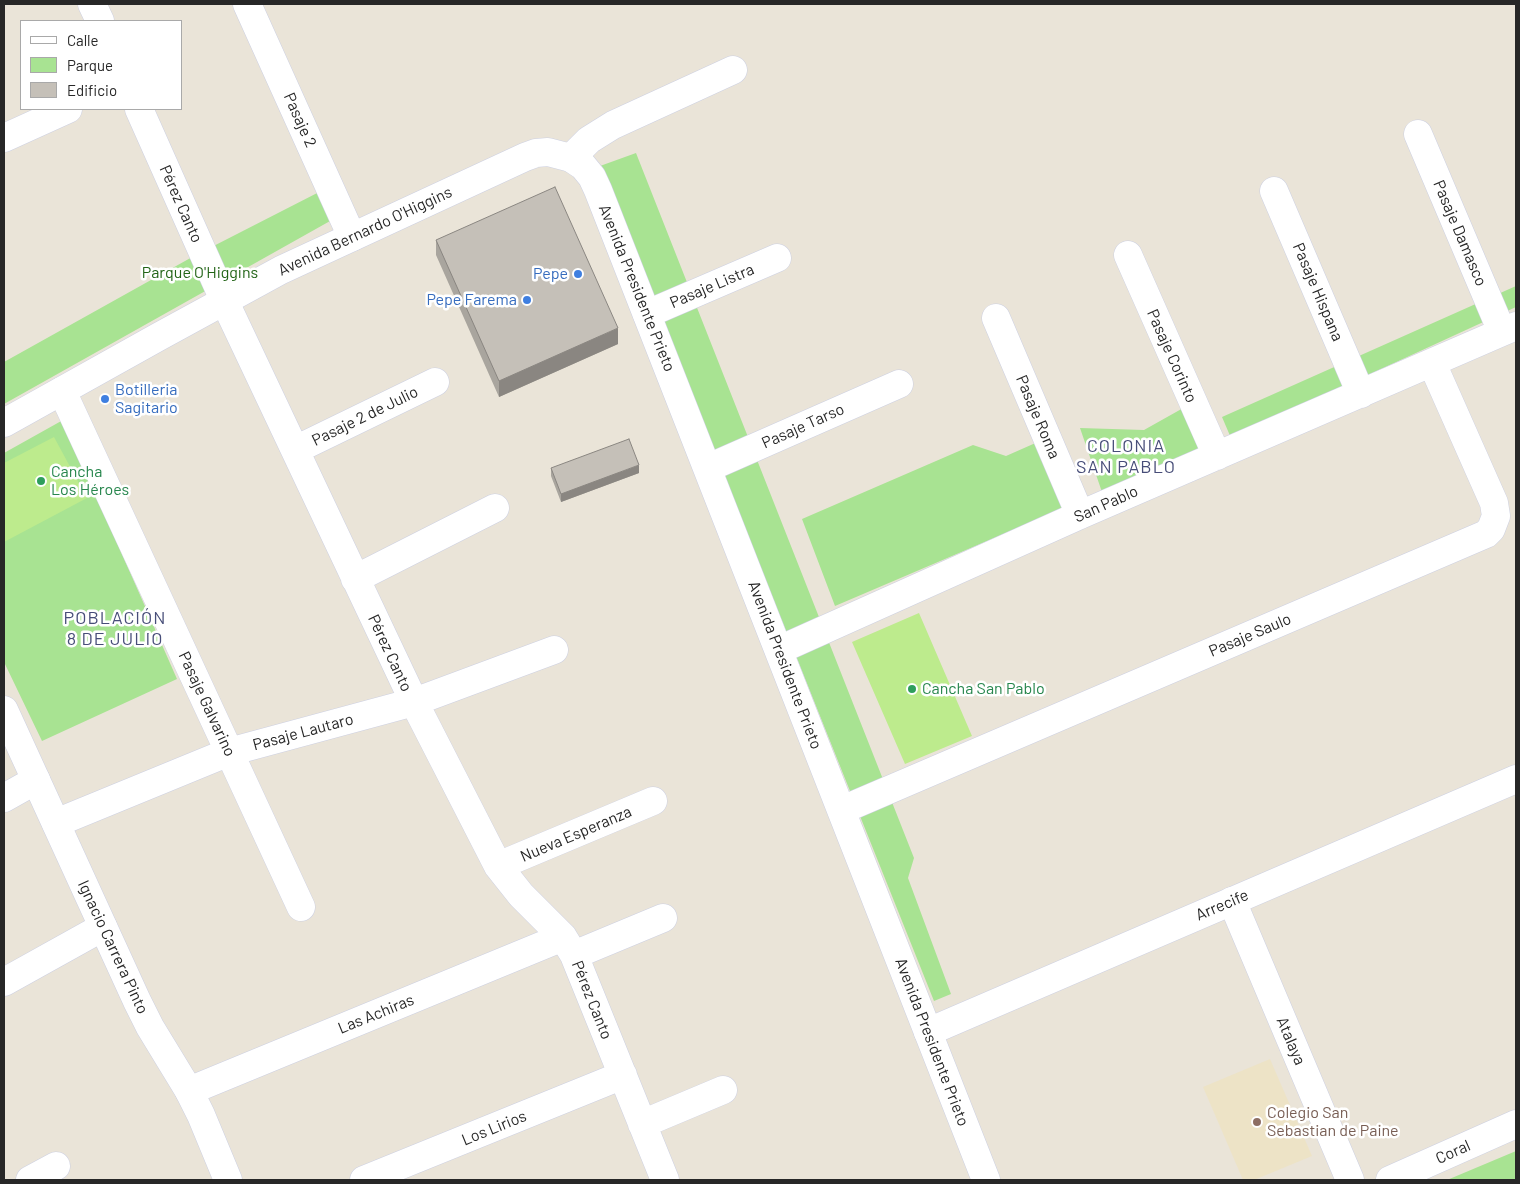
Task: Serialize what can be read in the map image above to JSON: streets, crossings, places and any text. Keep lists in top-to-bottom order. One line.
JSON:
{"streets":{"street":["Pasaje 2","Pérez Canto","Avenida Bernardo O'Higgins","Pasaje Damasco","Pasaje Listra","Avenida Presidente Prieto","Pasaje Hispana","Pasaje Corinto","Pasaje 2 de Julio","Pasaje Roma","Pasaje Tarso","San Pablo","Pasaje Saulo","Pasaje Galvarino","Pasaje Lautaro","Nueva Esperanza","Arrecife","Ignacio Carrera Pinto","Las Achiras","Atalaya","Los Lirios","Coral"]},"crossings":[["Pasaje 2","Avenida Bernardo O'Higgins"],["Pérez Canto","Avenida Bernardo O'Higgins"],["Pérez Canto","Pasaje 2 de Julio"],["Pérez Canto","Pasaje Lautaro"],["Pérez Canto","Nueva Esperanza"],["Pérez Canto","Las Achiras"],["Pérez Canto","Los Lirios"],["Avenida Bernardo O'Higgins","Avenida Presidente Prieto"],["Avenida Bernardo O'Higgins","Pasaje Galvarino"],["Pasaje Damasco","San Pablo"],["Pasaje Listra","Avenida Presidente Prieto"],["Avenida Presidente Prieto","Pasaje Tarso"],["Avenida Presidente Prieto","San Pablo"],["Avenida Presidente Prieto","Pasaje Saulo"],["Avenida Presidente Prieto","Arrecife"],["Pasaje Hispana","San Pablo"],["Pasaje Corinto","San Pablo"],["Pasaje Roma","San Pablo"],["San Pablo","Pasaje Saulo"],["Pasaje Galvarino","Pasaje Lautaro"],["Pasaje Lautaro","Ignacio Carrera Pinto"],["Arrecife","Atalaya"],["Ignacio Carrera Pinto","Las Achiras"]],"districts":["COLONIA SAN PABLO","POBLACIÓN 8 DE JULIO"],"parks":["Parque O'Higgins"],"places":["Pepe","Pepe Farema","Botilleria Sagitario","Cancha Los Héroes","Cancha San Pablo","Colegio San Sebastian de Paine"],"legend":["Calle","Parque","Edificio"]}
